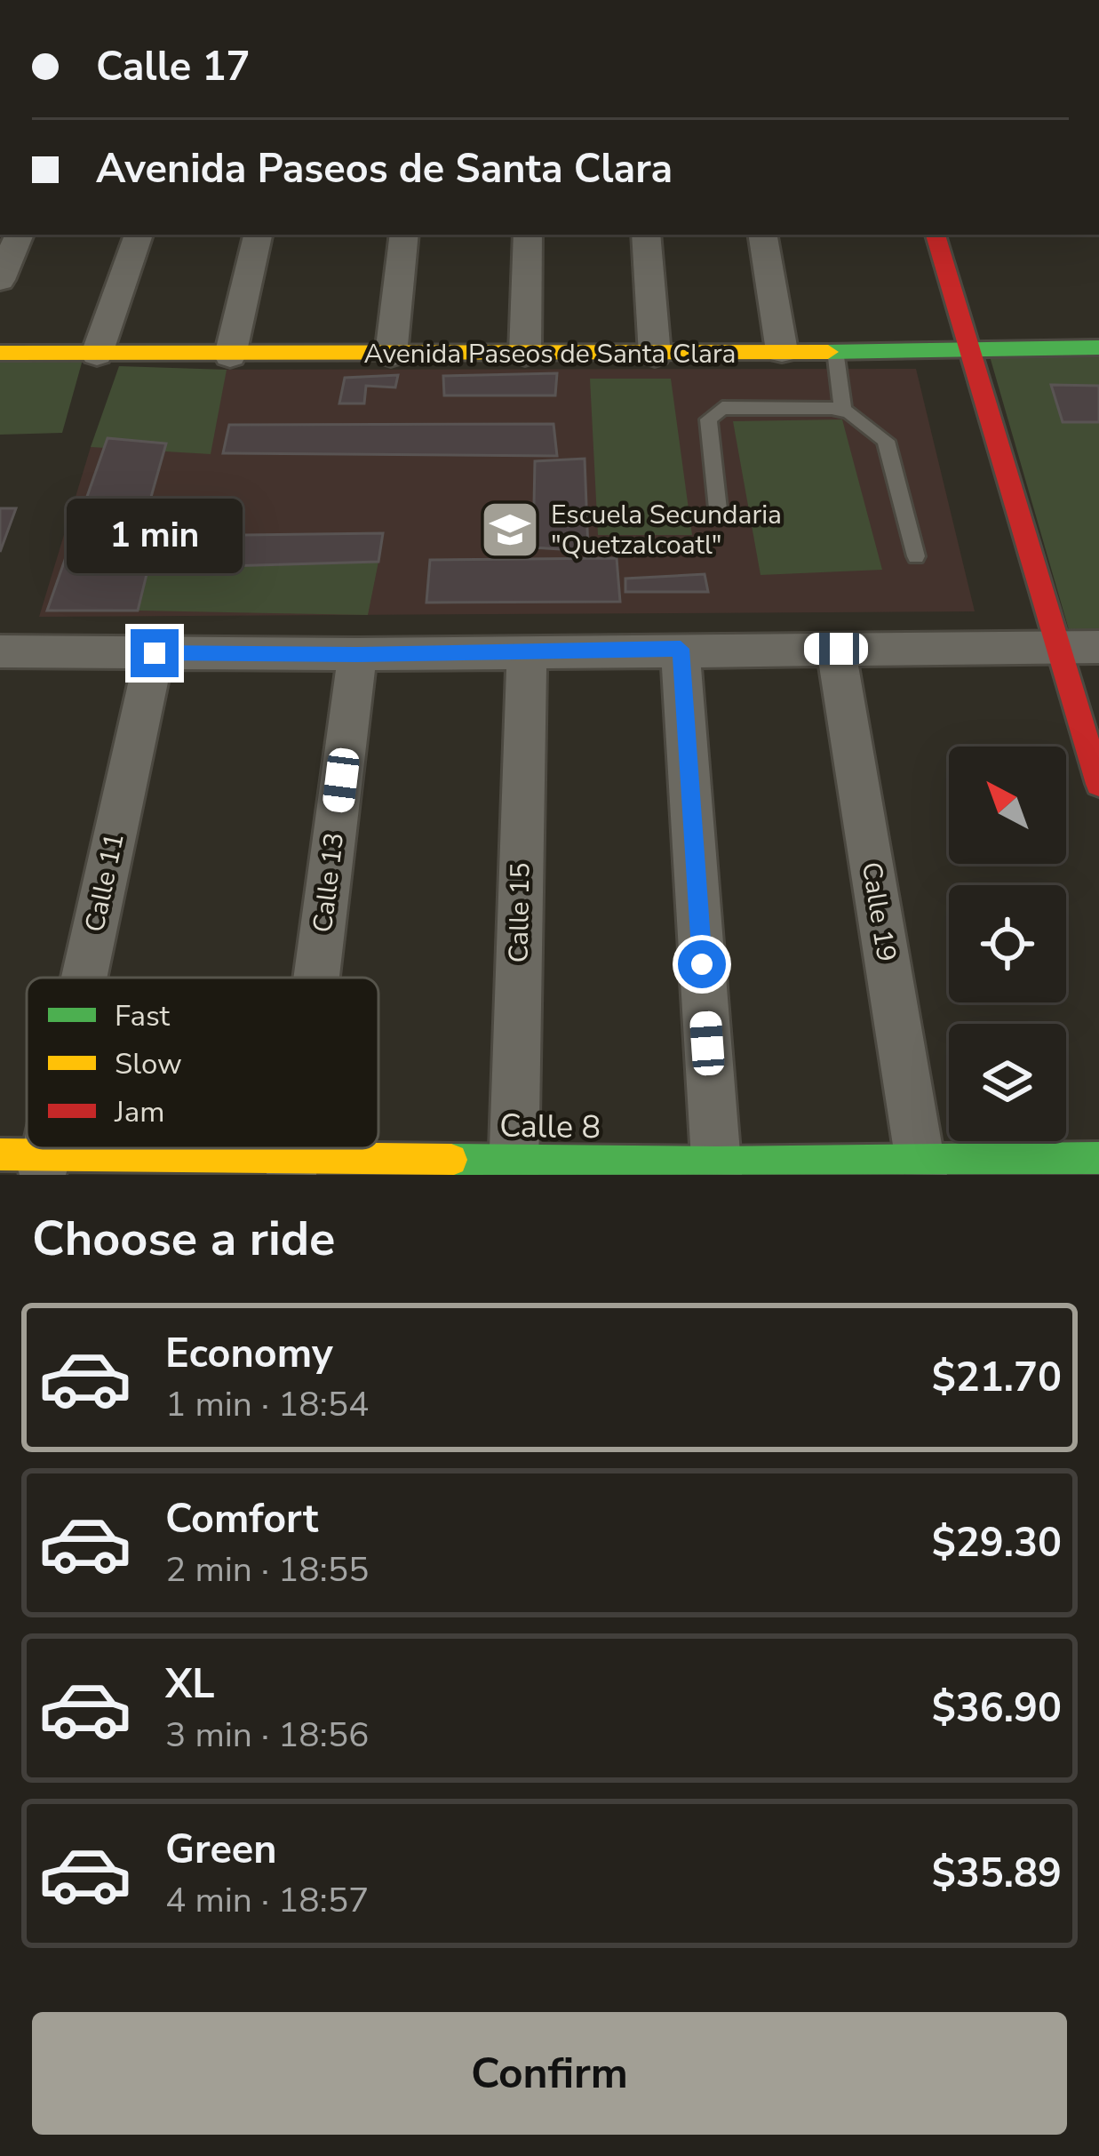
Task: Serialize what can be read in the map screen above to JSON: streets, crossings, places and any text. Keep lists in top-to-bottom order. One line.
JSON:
{"streets":{"street":["Avenida Paseos de Santa Clara","Calle 11","Calle 13","Calle 19","Calle 15","Calle 8"]},"crossings":[["Calle 19","Calle 8"],["Calle 15","Calle 8"]],"places":{"school or university":["Escuela Secundaria \"Quetzalcoatl\""]},"legend":["Fast","Slow","Jam"],"north":"top left","page":{"banner":["Calle 17","Avenida Paseos de Santa Clara"],"bubble":"1 min","heading":"Choose a ride","list":[{"name":"Economy","note":"1 min · 18:54","value":"$21.70"},{"name":"Comfort","note":"2 min · 18:55","value":"$29.30"},{"name":"XL","note":"3 min · 18:56","value":"$36.90"},{"name":"Green","note":"4 min · 18:57","value":"$35.89"}],"buttons":"Confirm"}}
